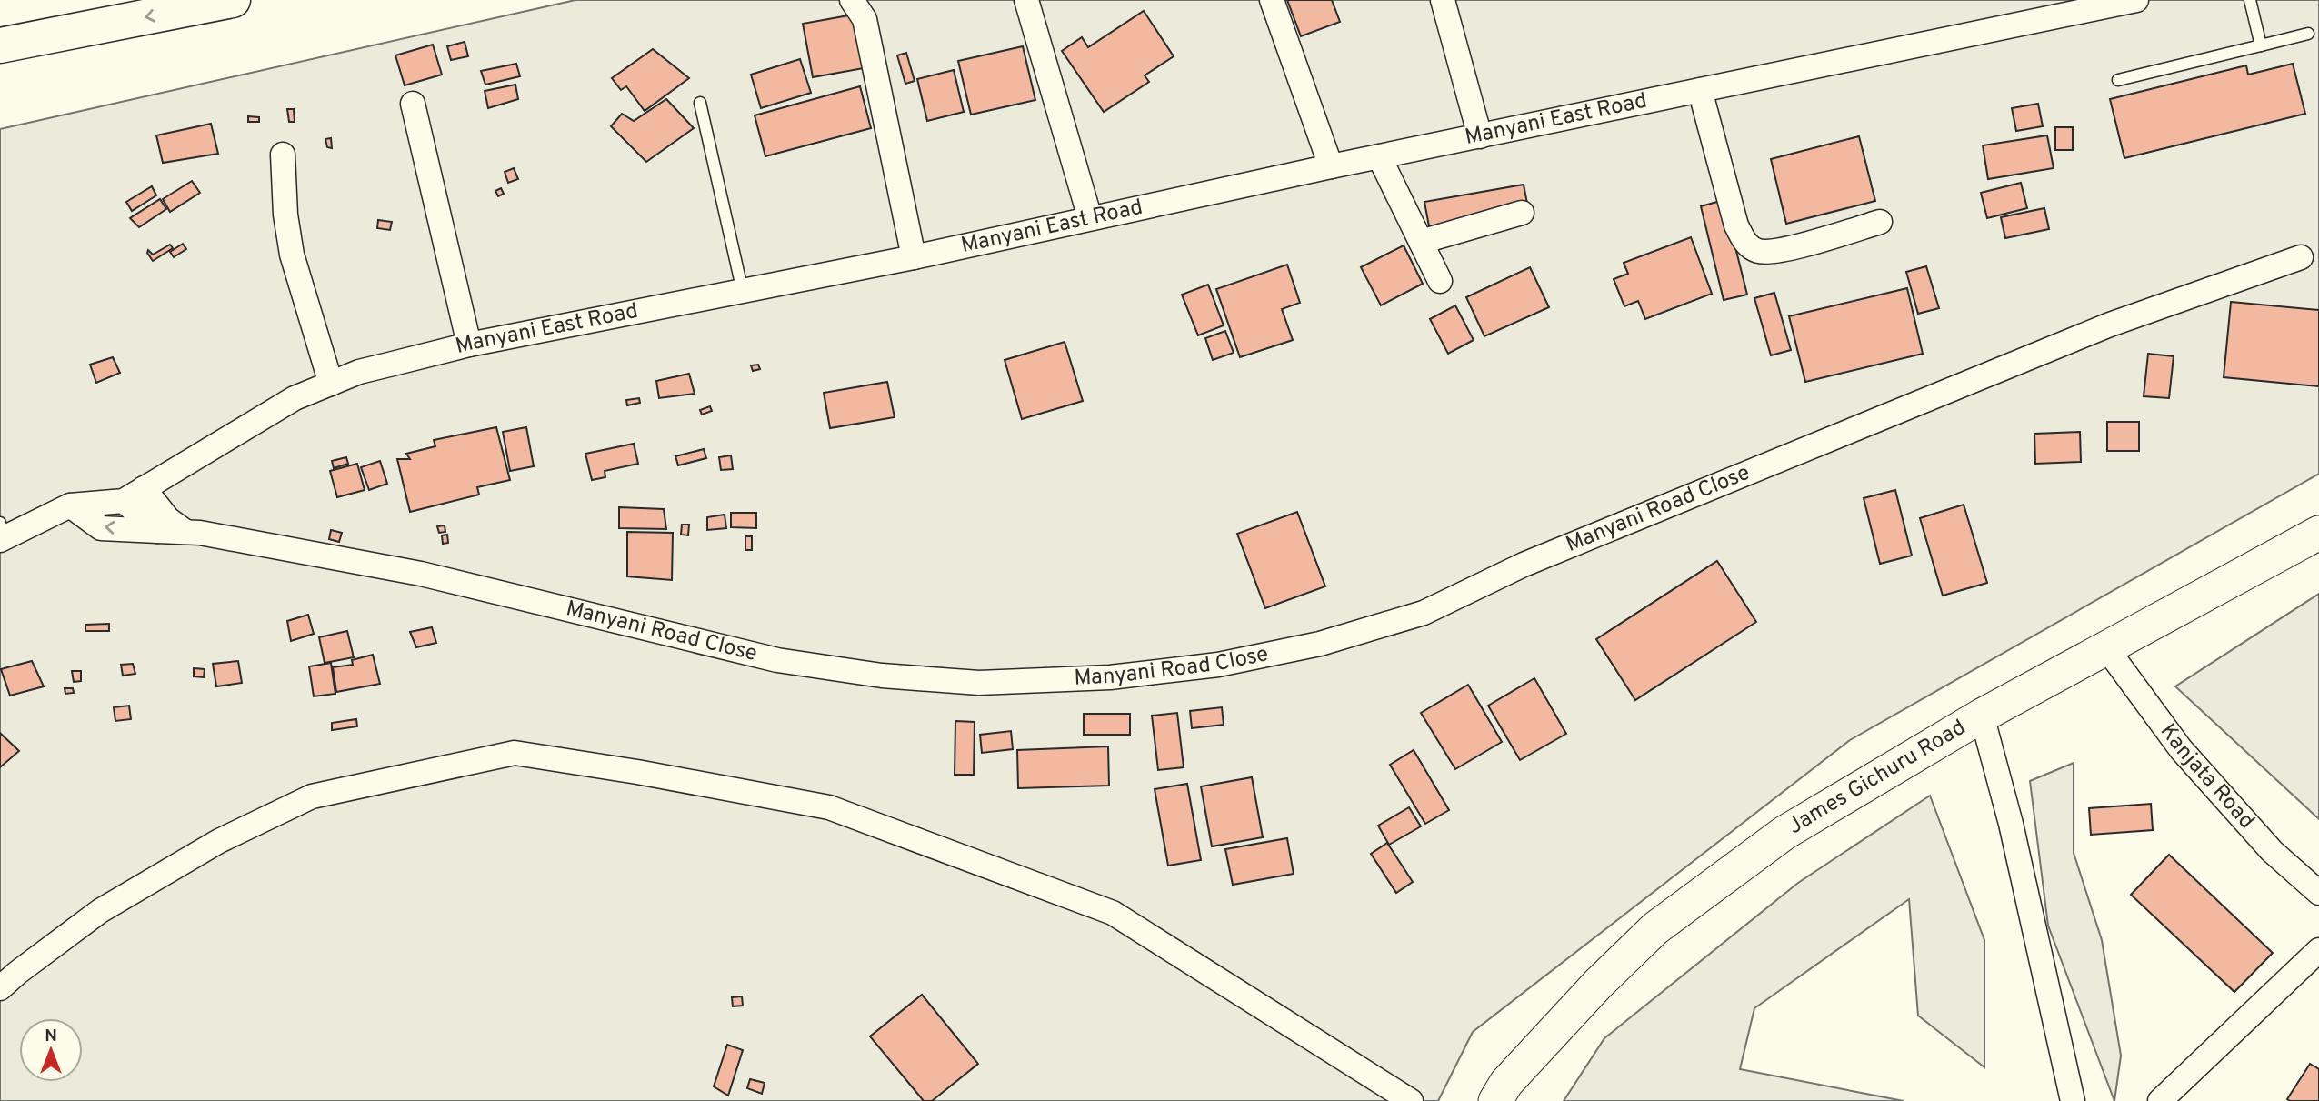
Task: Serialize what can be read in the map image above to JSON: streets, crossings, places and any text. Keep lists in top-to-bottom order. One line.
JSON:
{"streets":{"main road":["James Gichuru Road"],"street":["Manyani East Road","Manyani Road Close","Kanjata Road"]},"crossings":[["Manyani East Road","Manyani Road Close"],["Kanjata Road","James Gichuru Road"]],"north":"top"}
